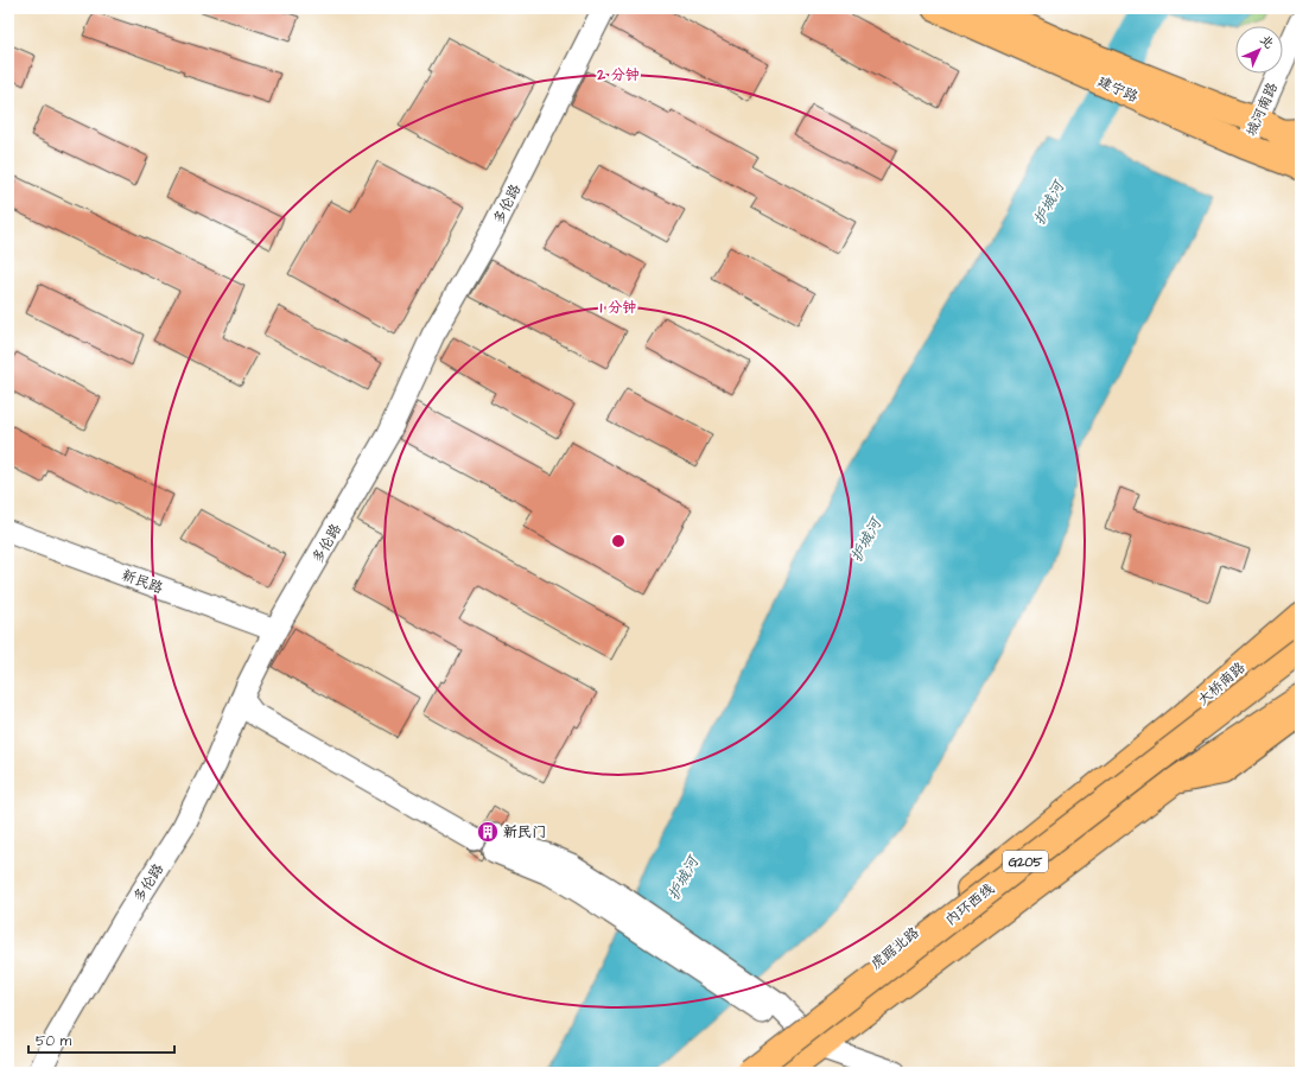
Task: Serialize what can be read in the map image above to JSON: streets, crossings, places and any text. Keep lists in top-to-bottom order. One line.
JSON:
{"streets":{"main road":["建宁路","大桥南路","G205","内环西线","虎踞北路"],"street":["城河南路","多伦路","新民路"]},"crossings":[["建宁路","城河南路"],["多伦路","新民路"],["大桥南路","虎踞北路"]],"water":["护城河"],"places":{"building":["新民门"]},"scale_bar":"50 m","north":"top right","rings":["2 分钟","1 分钟"]}
